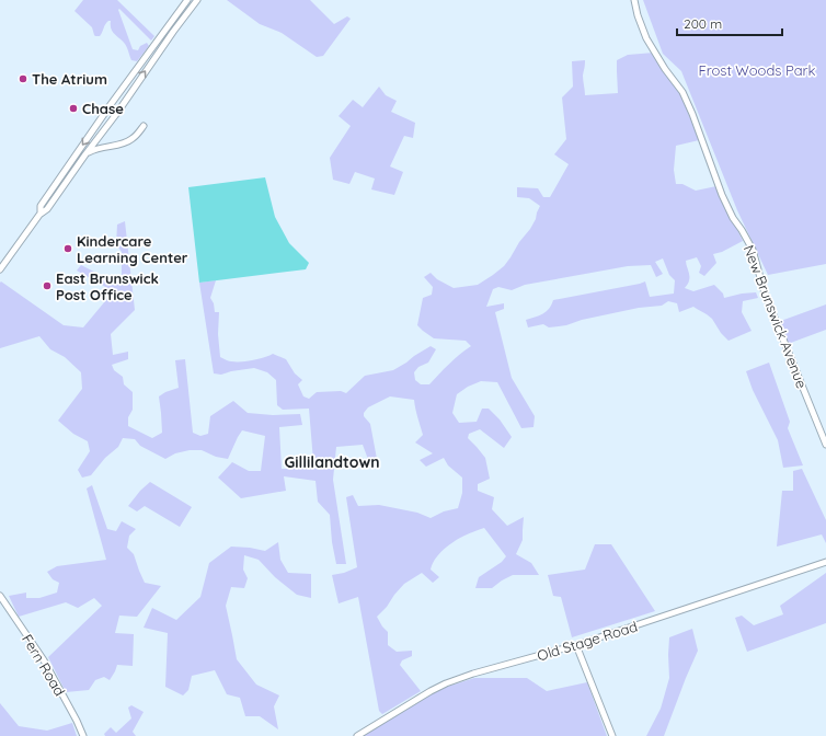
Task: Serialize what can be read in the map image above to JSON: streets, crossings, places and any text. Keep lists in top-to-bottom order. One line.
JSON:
{"streets":{"main road":["New Brunswick Avenue","Old Stage Road","Fern Road"]},"districts":["Gillilandtown"],"parks":["Frost Woods Park"],"places":["The Atrium","Chase","Kindercare Learning Center","East Brunswick Post Office"],"scale_bar":"200 m"}
